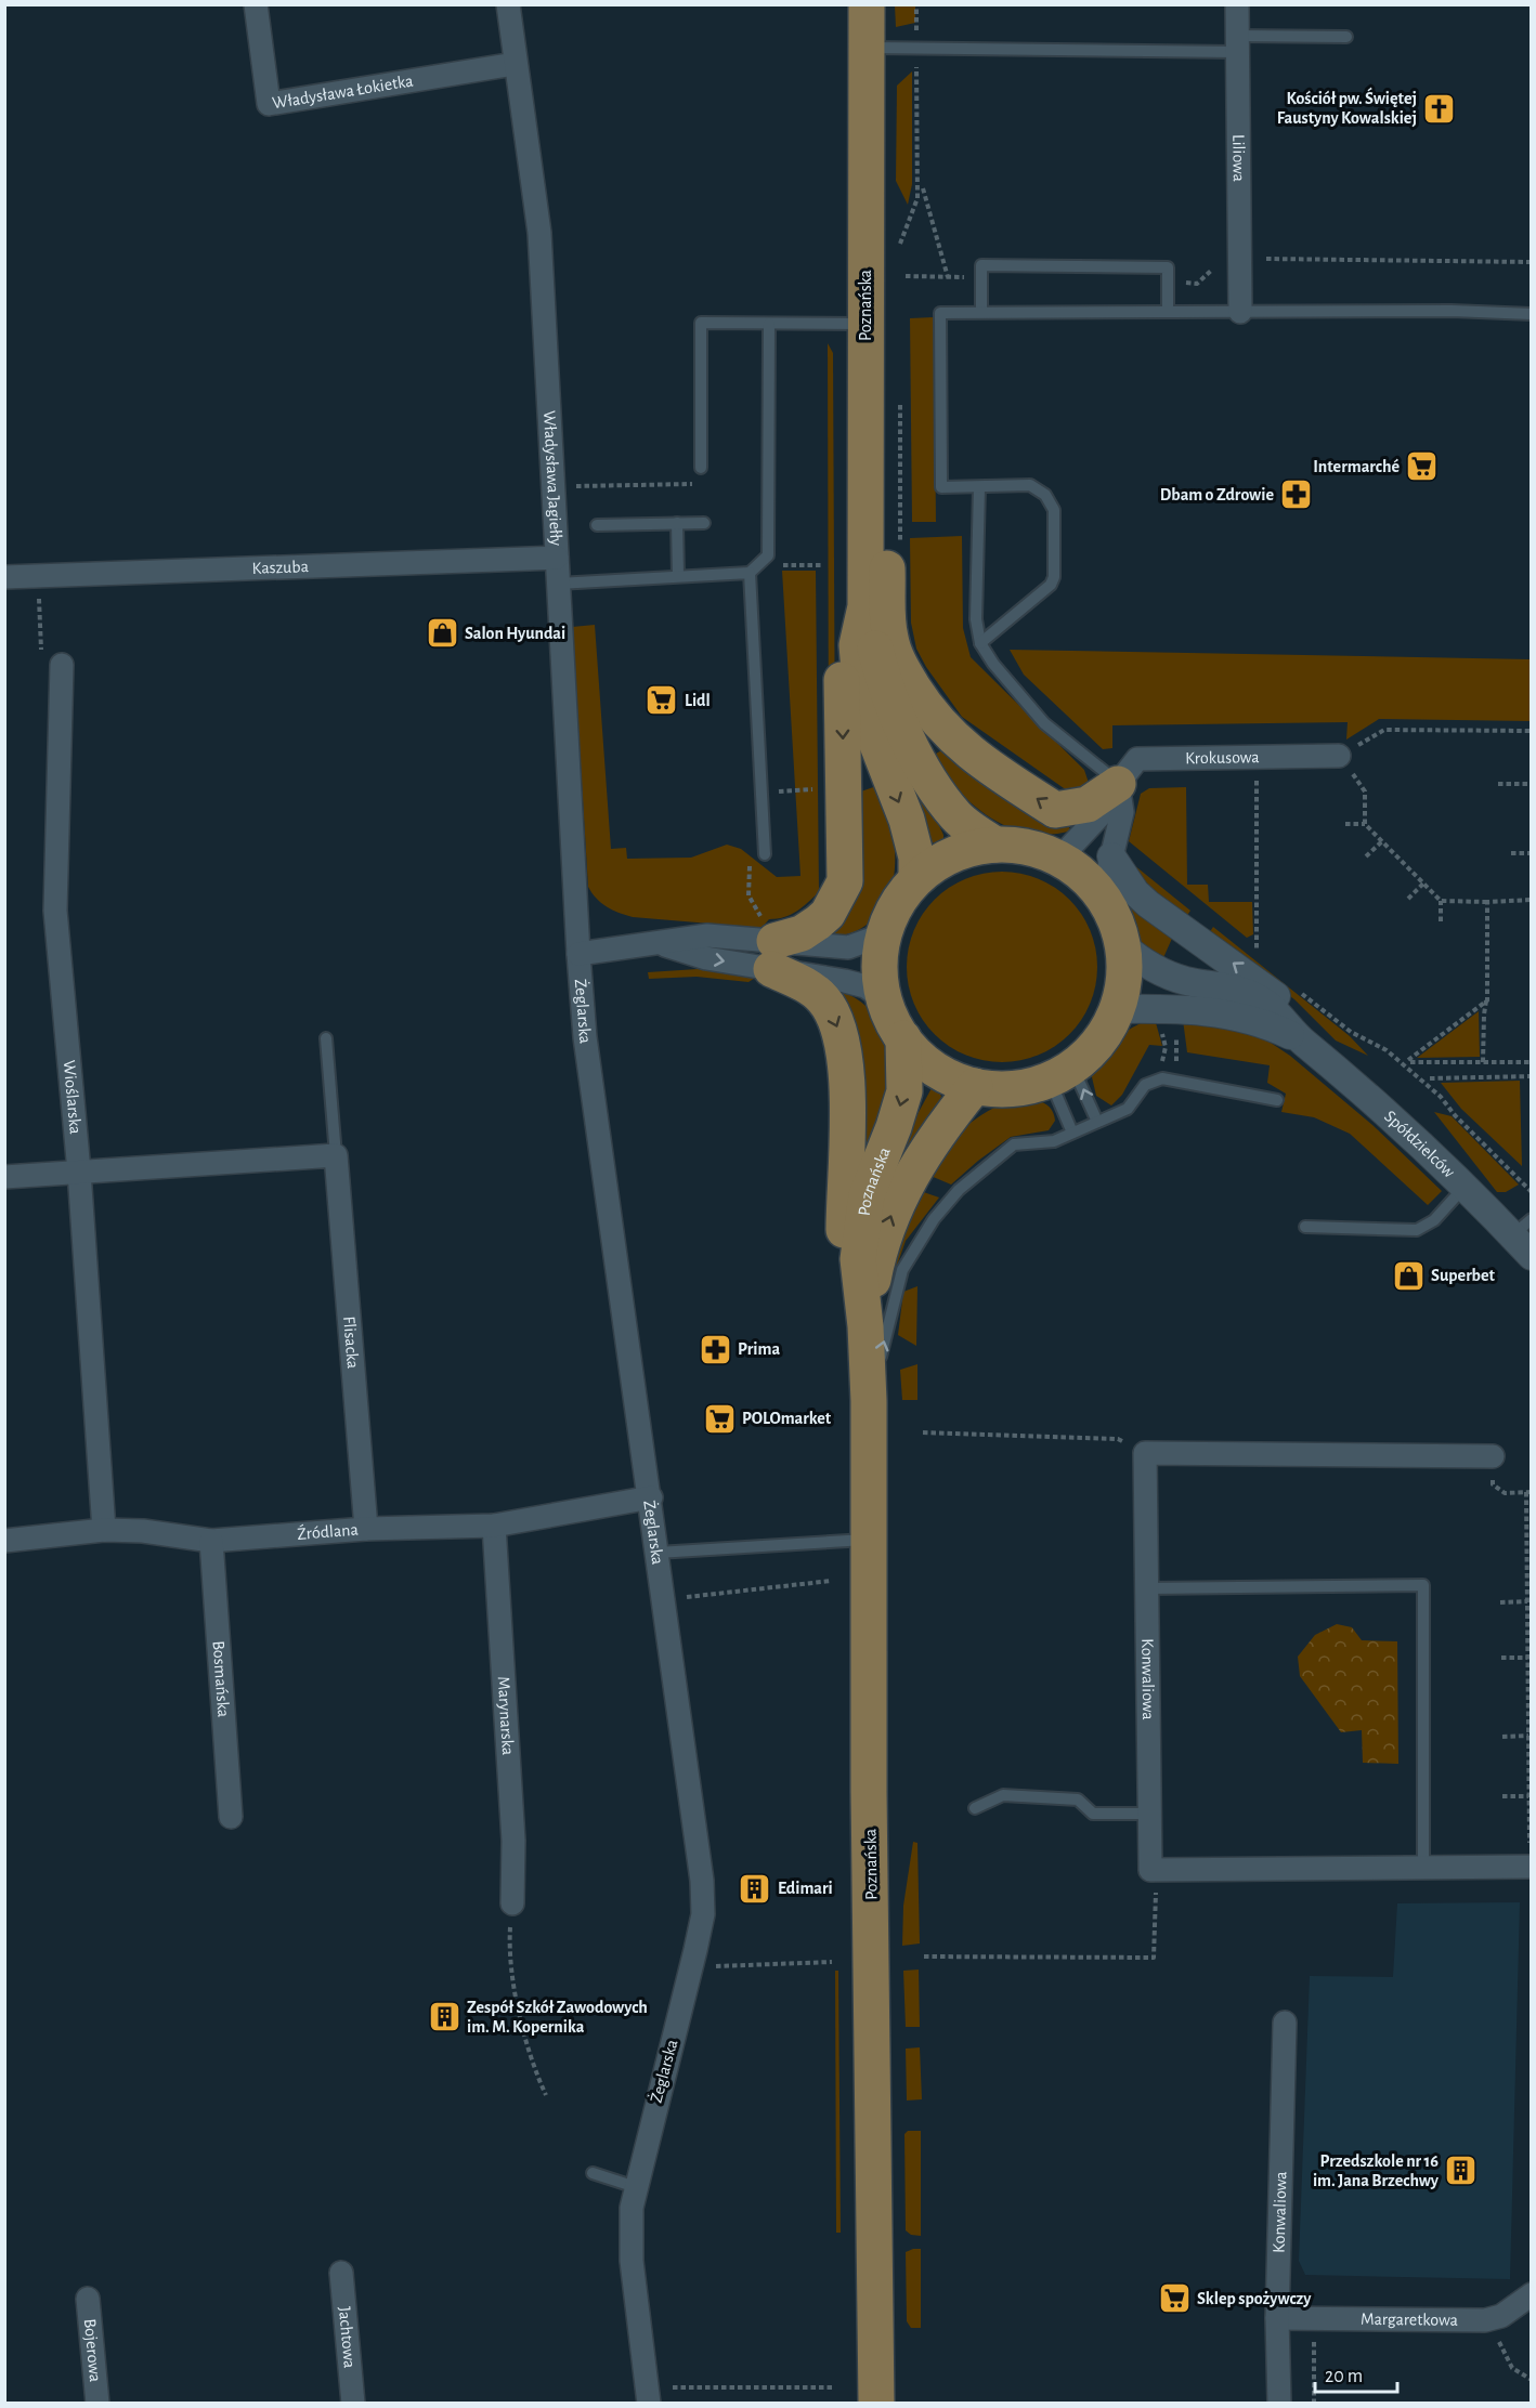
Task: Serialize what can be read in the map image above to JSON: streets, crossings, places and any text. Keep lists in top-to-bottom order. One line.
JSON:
{"streets":{"main road":["Poznańska"],"street":["Władysława Łokietka","Liliowa","Władysława Jagiełły","Kaszuba","Krokusowa","Żeglarska","Wioślarska","Spółdzielców","Flisacka","Źródlana","Konwaliowa","Bosmańska","Marynarska","Margaretkowa","Jachtowa","Bojerowa"]},"crossings":[["Władysława Łokietka","Władysława Jagiełły"],["Władysława Jagiełły","Kaszuba"],["Władysława Jagiełły","Żeglarska"],["Żeglarska","Źródlana"],["Wioślarska","Źródlana"],["Flisacka","Źródlana"],["Źródlana","Bosmańska"],["Źródlana","Marynarska"],["Konwaliowa","Margaretkowa"]],"places":{"church":["Kościół pw. Świętej Faustyny Kowalskiej"],"supermarket":["Intermarché","Lidl","POLOmarket","Sklep spożywczy"],"pharmacy":["Dbam o Zdrowie","Prima"],"shop":["Salon Hyundai","Superbet"],"building":["Edimari","Zespół Szkół Zawodowych im. M. Kopernika","Przedszkole nr 16 im. Jana Brzechwy"]},"scale_bar":"20 m"}
